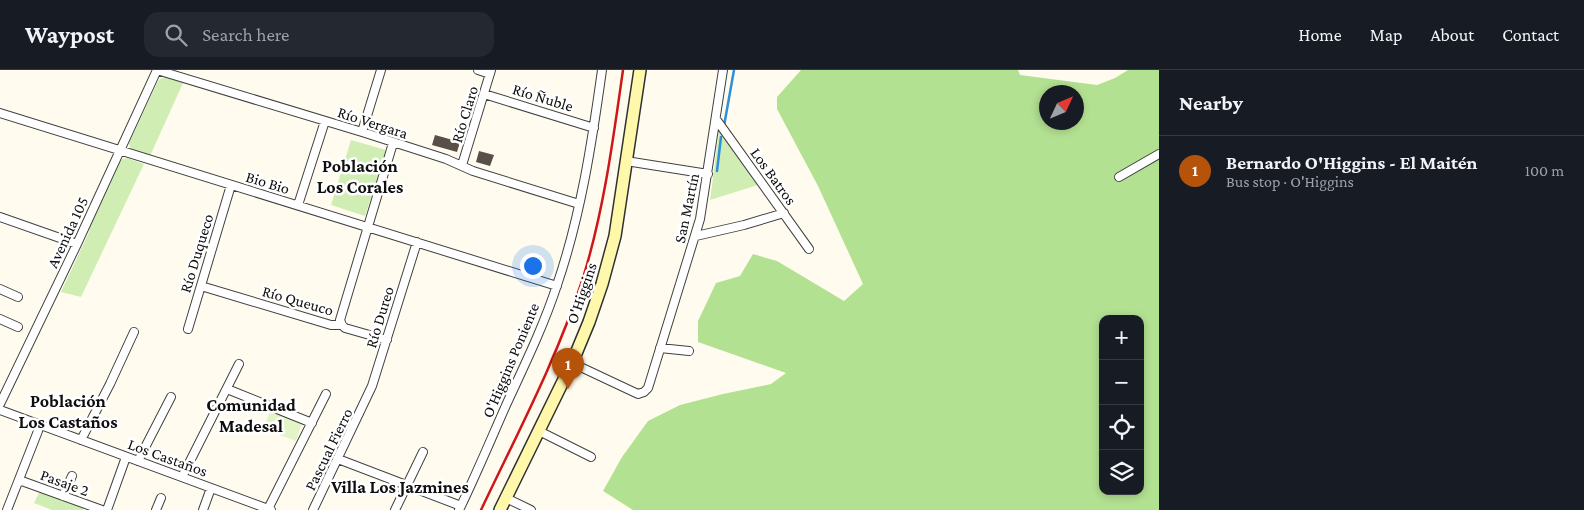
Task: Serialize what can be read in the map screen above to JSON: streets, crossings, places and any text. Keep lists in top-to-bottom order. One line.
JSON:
{"streets":{"street":["Río Ñuble","Río Claro","Río Vergara","Los Batros","Bio Bio","San Martín","Avenida 105","Río Duqueco","O'Higgins","Río Queuco","Río Dureo","O'Higgins Poniente","Pascual Fierro","Los Castaños","Pasaje 2"]},"crossings":[["Río Ñuble","Río Claro"],["Río Ñuble","O'Higgins Poniente"],["Río Claro","Río Vergara"],["Río Vergara","Avenida 105"],["Río Vergara","O'Higgins Poniente"],["Los Batros","San Martín"],["Bio Bio","Avenida 105"],["Bio Bio","Río Duqueco"],["Bio Bio","Río Dureo"],["Bio Bio","O'Higgins Poniente"],["San Martín","O'Higgins"],["Río Duqueco","Río Queuco"],["Río Queuco","Río Dureo"],["Río Dureo","Pascual Fierro"]],"districts":["Población Los Corales","Población Los Castaños","Comunidad Madesal","Villa Los Jazmines"],"north":"top right","page":{"header":"Waypost","search":"Search here","nav":["Home","Map","About","Contact"],"heading":"Nearby","list":[{"mark":"1","name":"Bernardo O'Higgins - El Maitén","note":"Bus stop · O'Higgins","value":"100 m"}],"map_buttons":["+","−"],"pins":"1"}}
